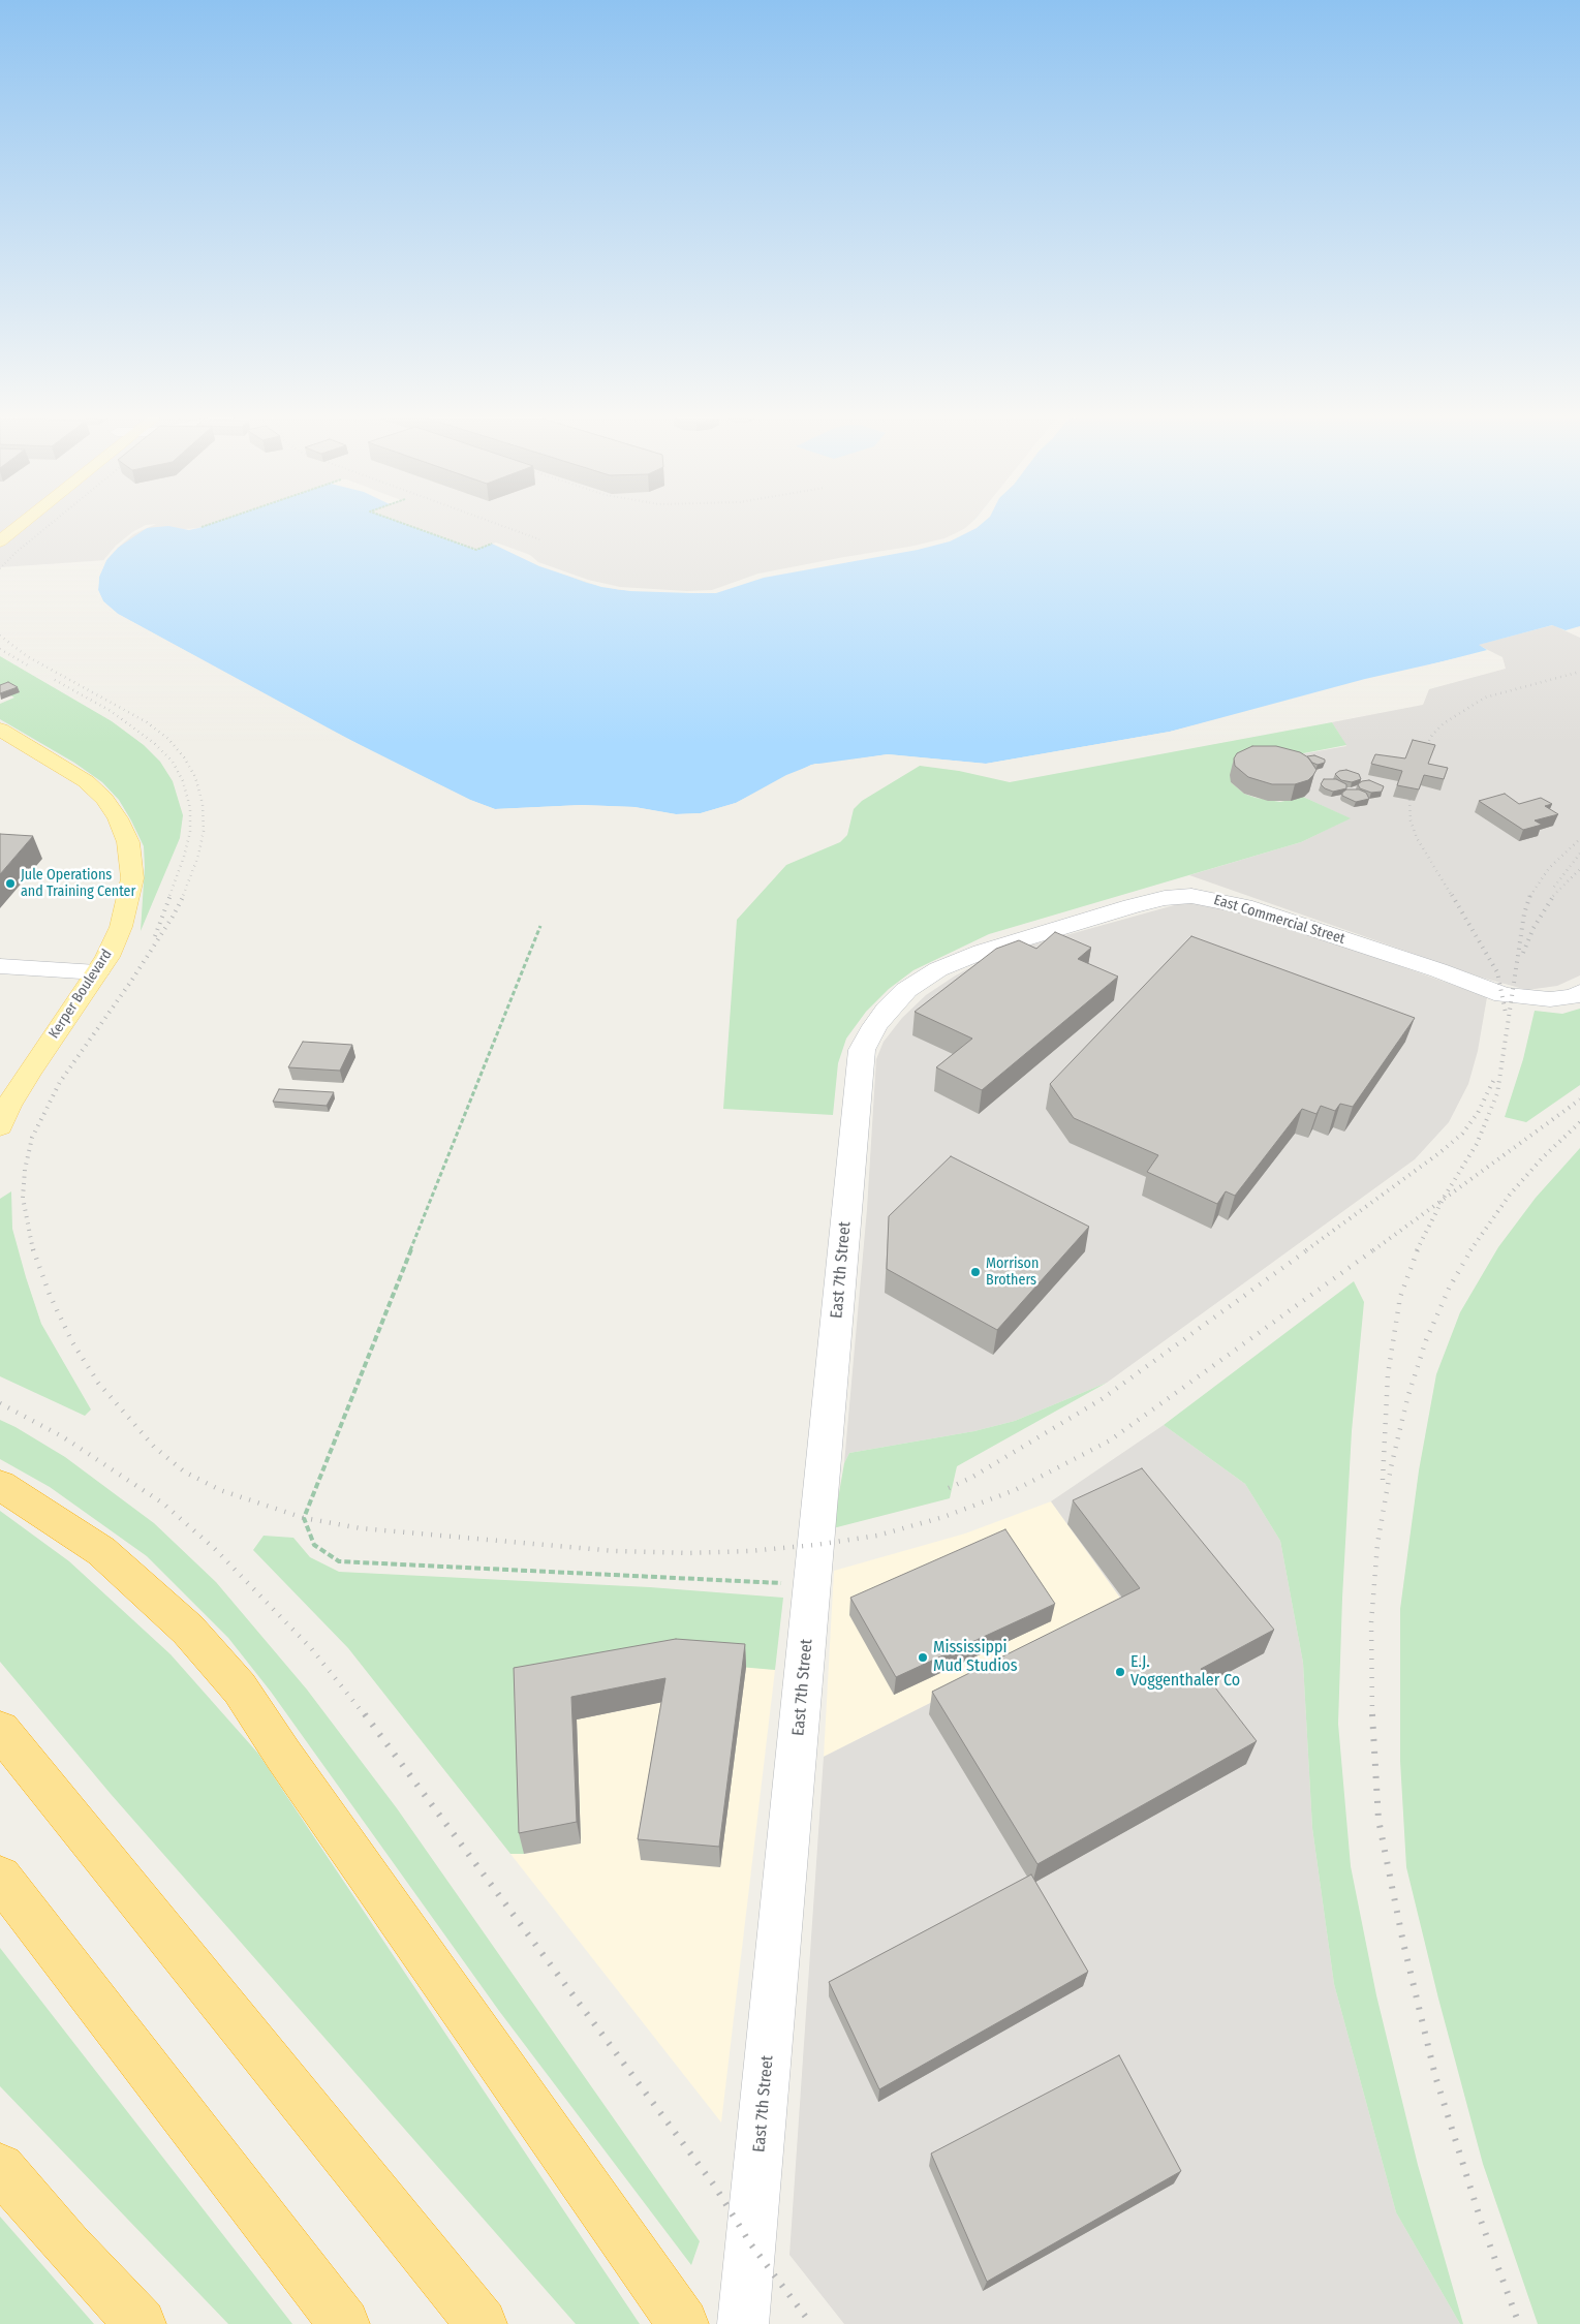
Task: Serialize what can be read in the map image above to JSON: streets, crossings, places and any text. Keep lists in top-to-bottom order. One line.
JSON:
{"streets":{"main road":["Kerper Boulevard"],"street":["East Commercial Street","East 7th Street"]},"crossings":[["East Commercial Street","East 7th Street"]],"places":["Jule Operations and Training Center","Morrison Brothers","Mississippi Mud Studios","E.J. Voggenthaler Co"]}
